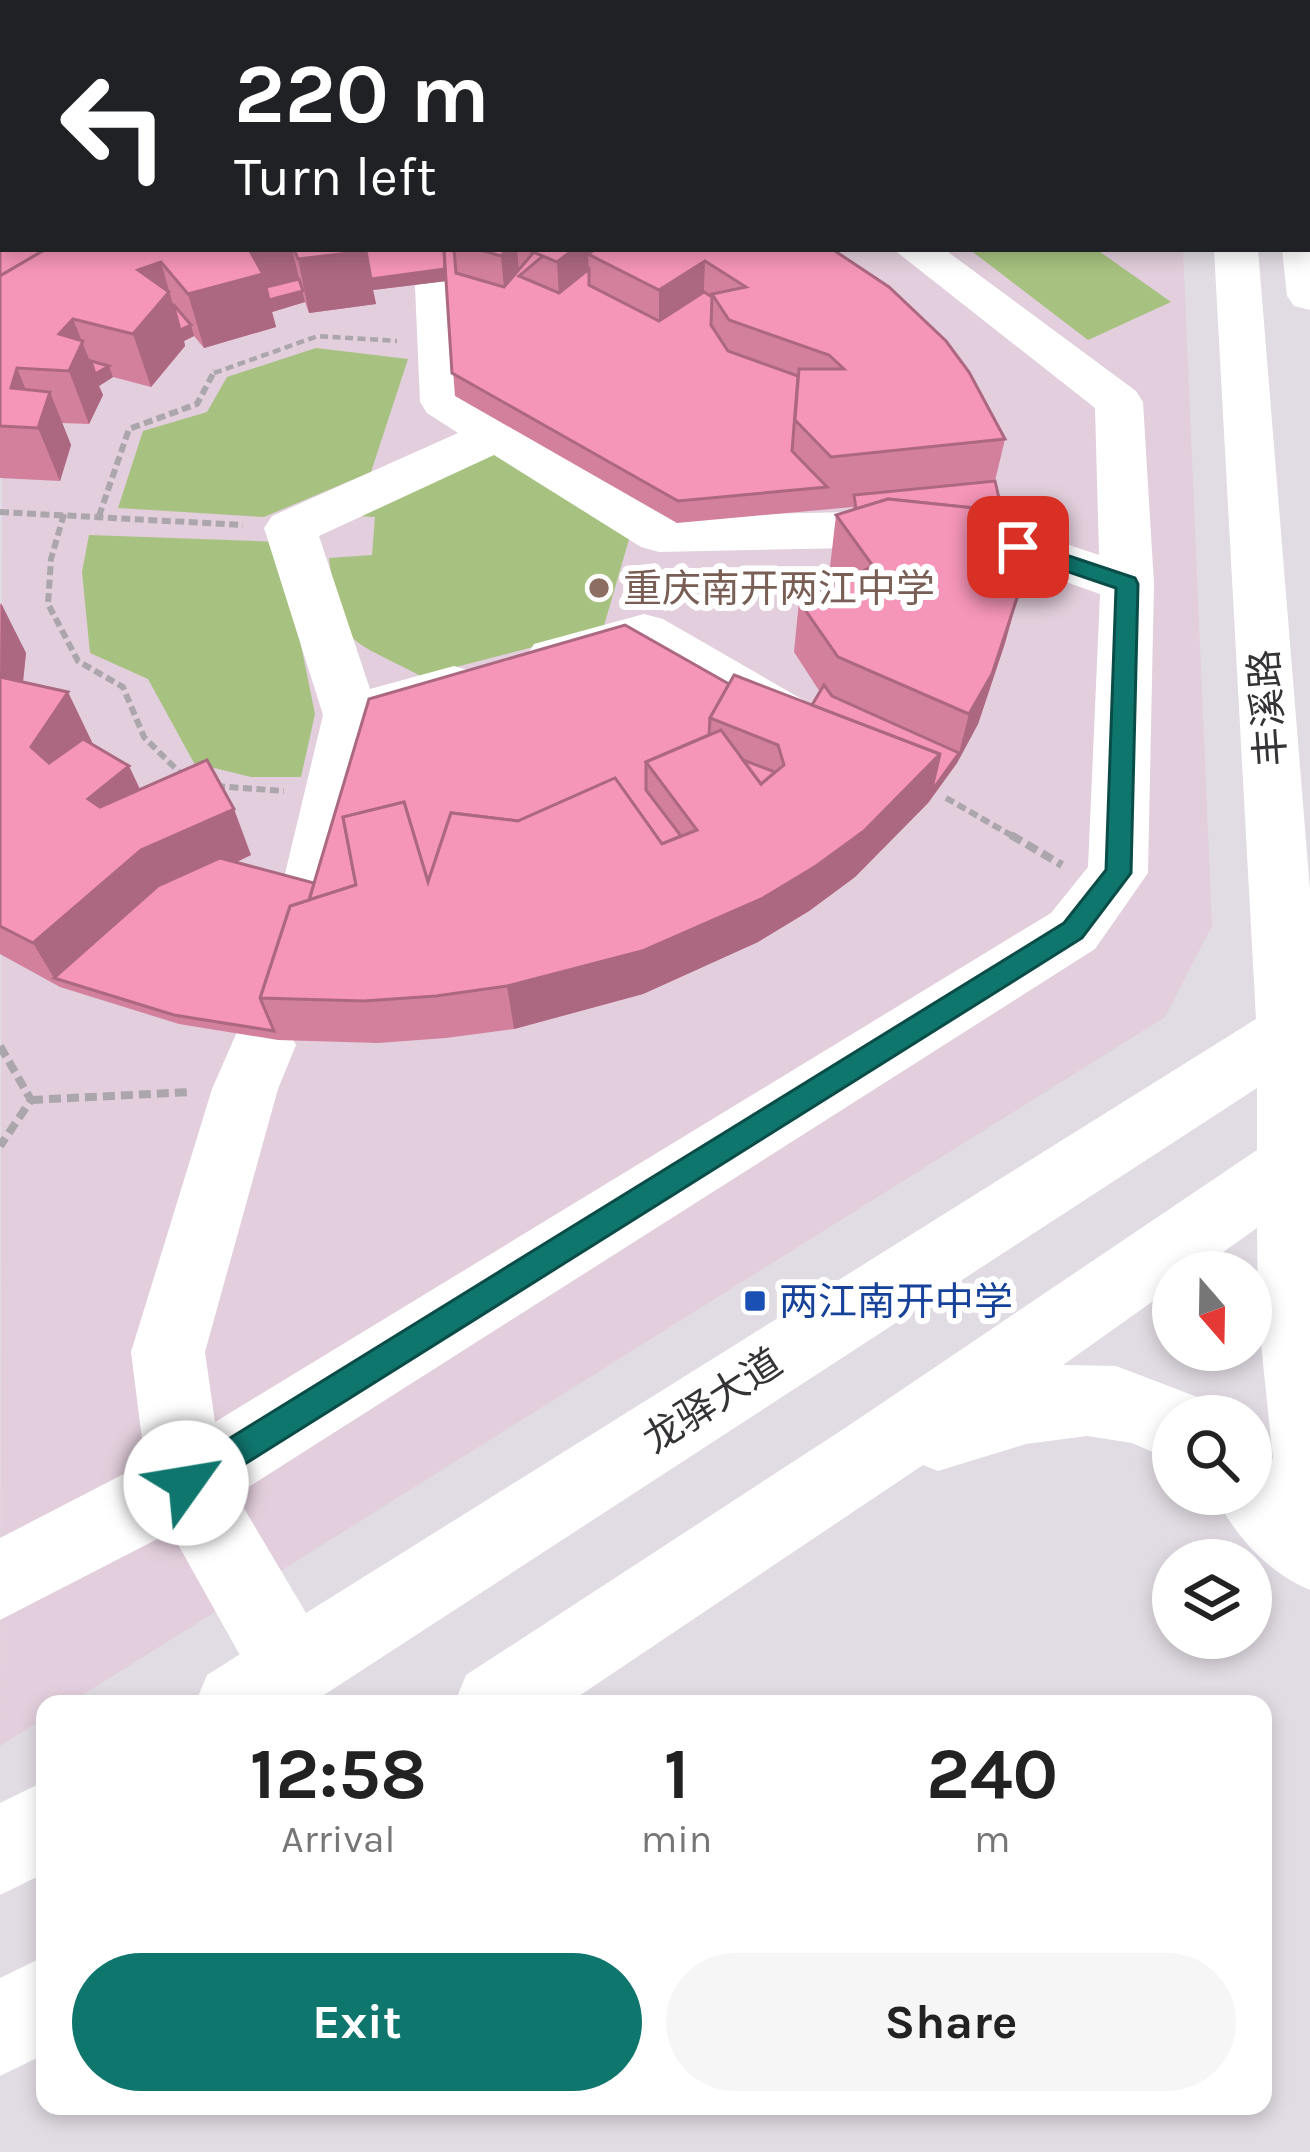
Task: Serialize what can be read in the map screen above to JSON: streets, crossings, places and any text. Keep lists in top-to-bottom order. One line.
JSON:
{"streets":{"main road":["丰溪路","龙驿大道"]},"crossings":[["丰溪路","龙驿大道"]],"places":{"other":["重庆南开两江中学"],"transit":["两江南开中学"]},"north":"bottom","page":{"turn":["220 m","Turn left"],"eta":["12:58","Arrival","1","min","240","m"],"buttons":["Exit","Share"]}}
